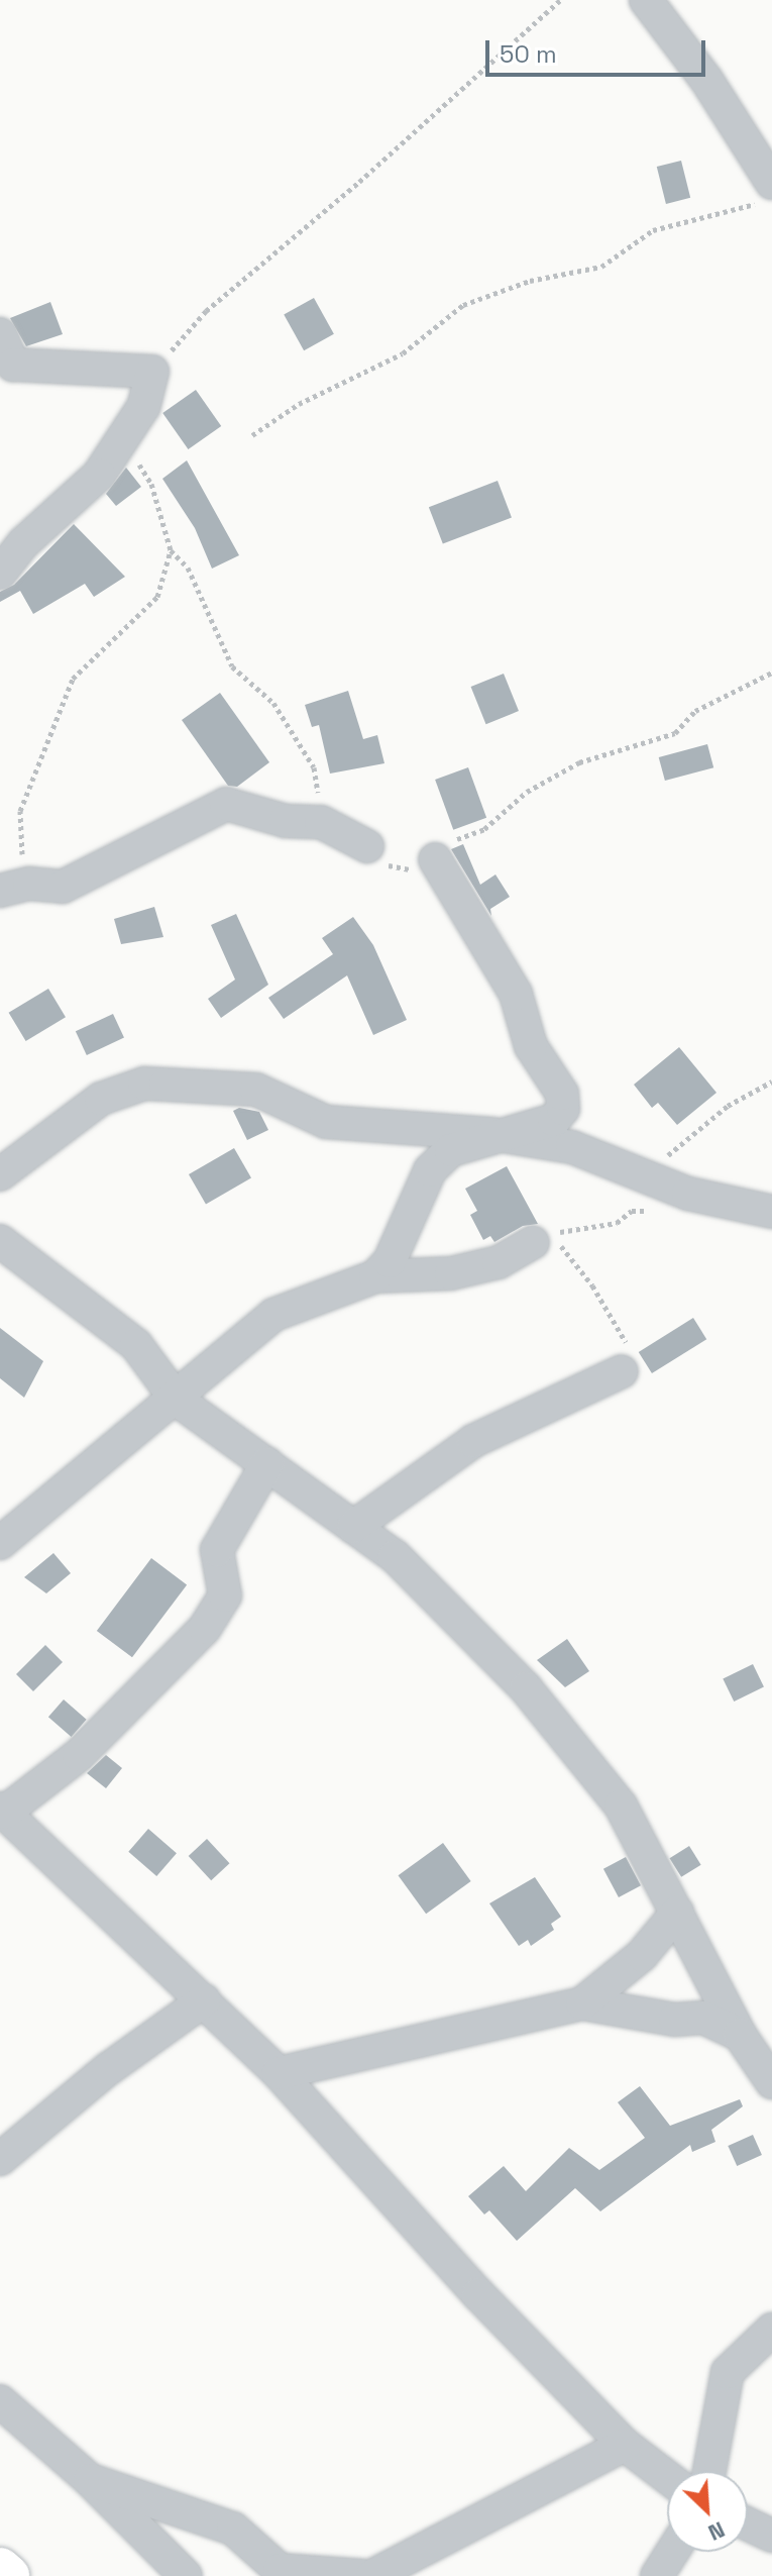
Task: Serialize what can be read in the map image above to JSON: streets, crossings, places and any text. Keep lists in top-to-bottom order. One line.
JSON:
{"scale_bar":"50 m","north":"bottom right"}
